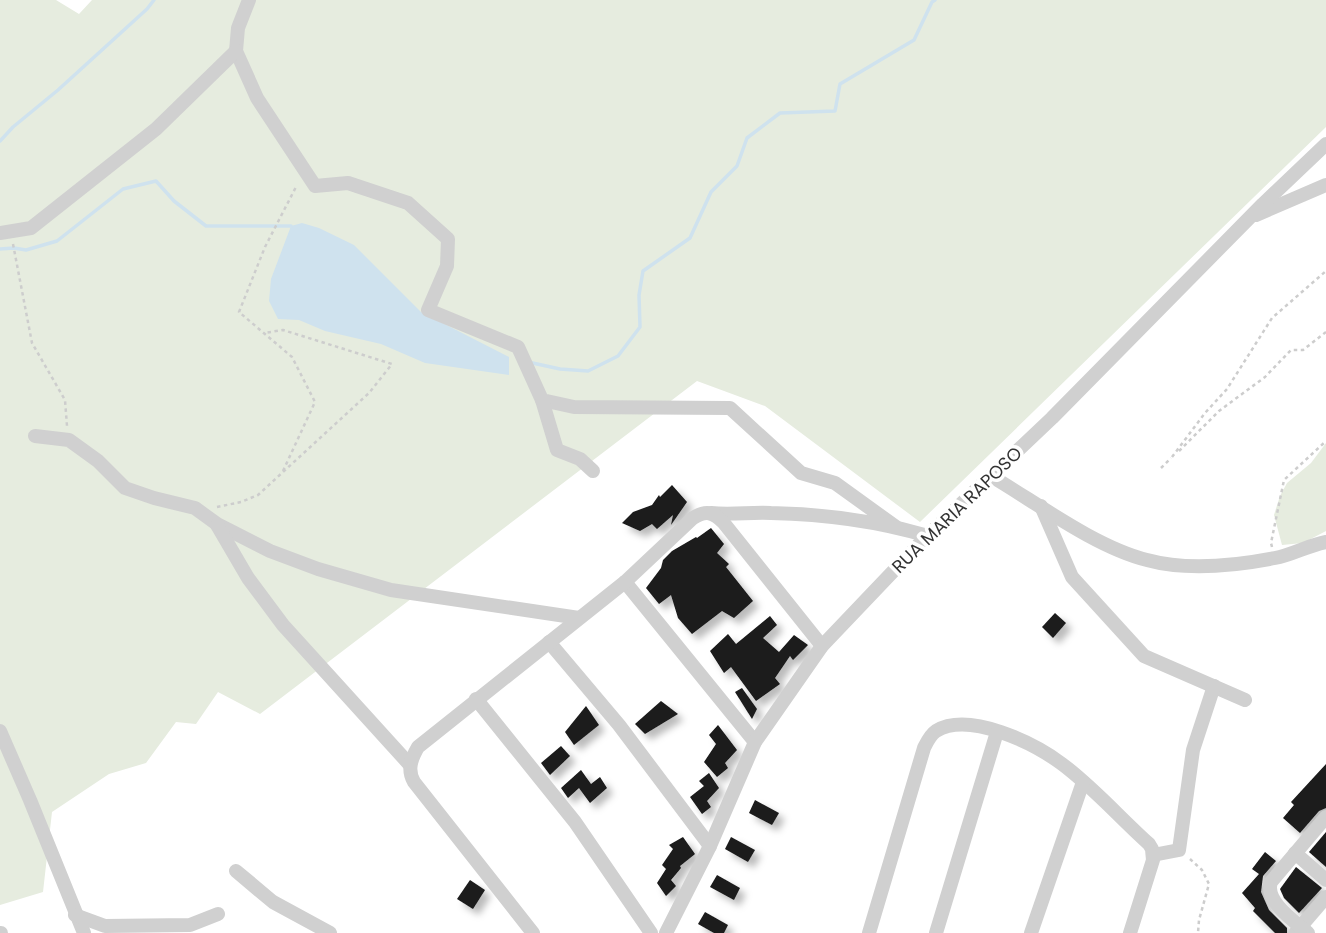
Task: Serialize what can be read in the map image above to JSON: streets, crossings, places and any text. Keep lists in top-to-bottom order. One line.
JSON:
{"streets":{"street":["RUA MARIA RAPOSO"]}}
